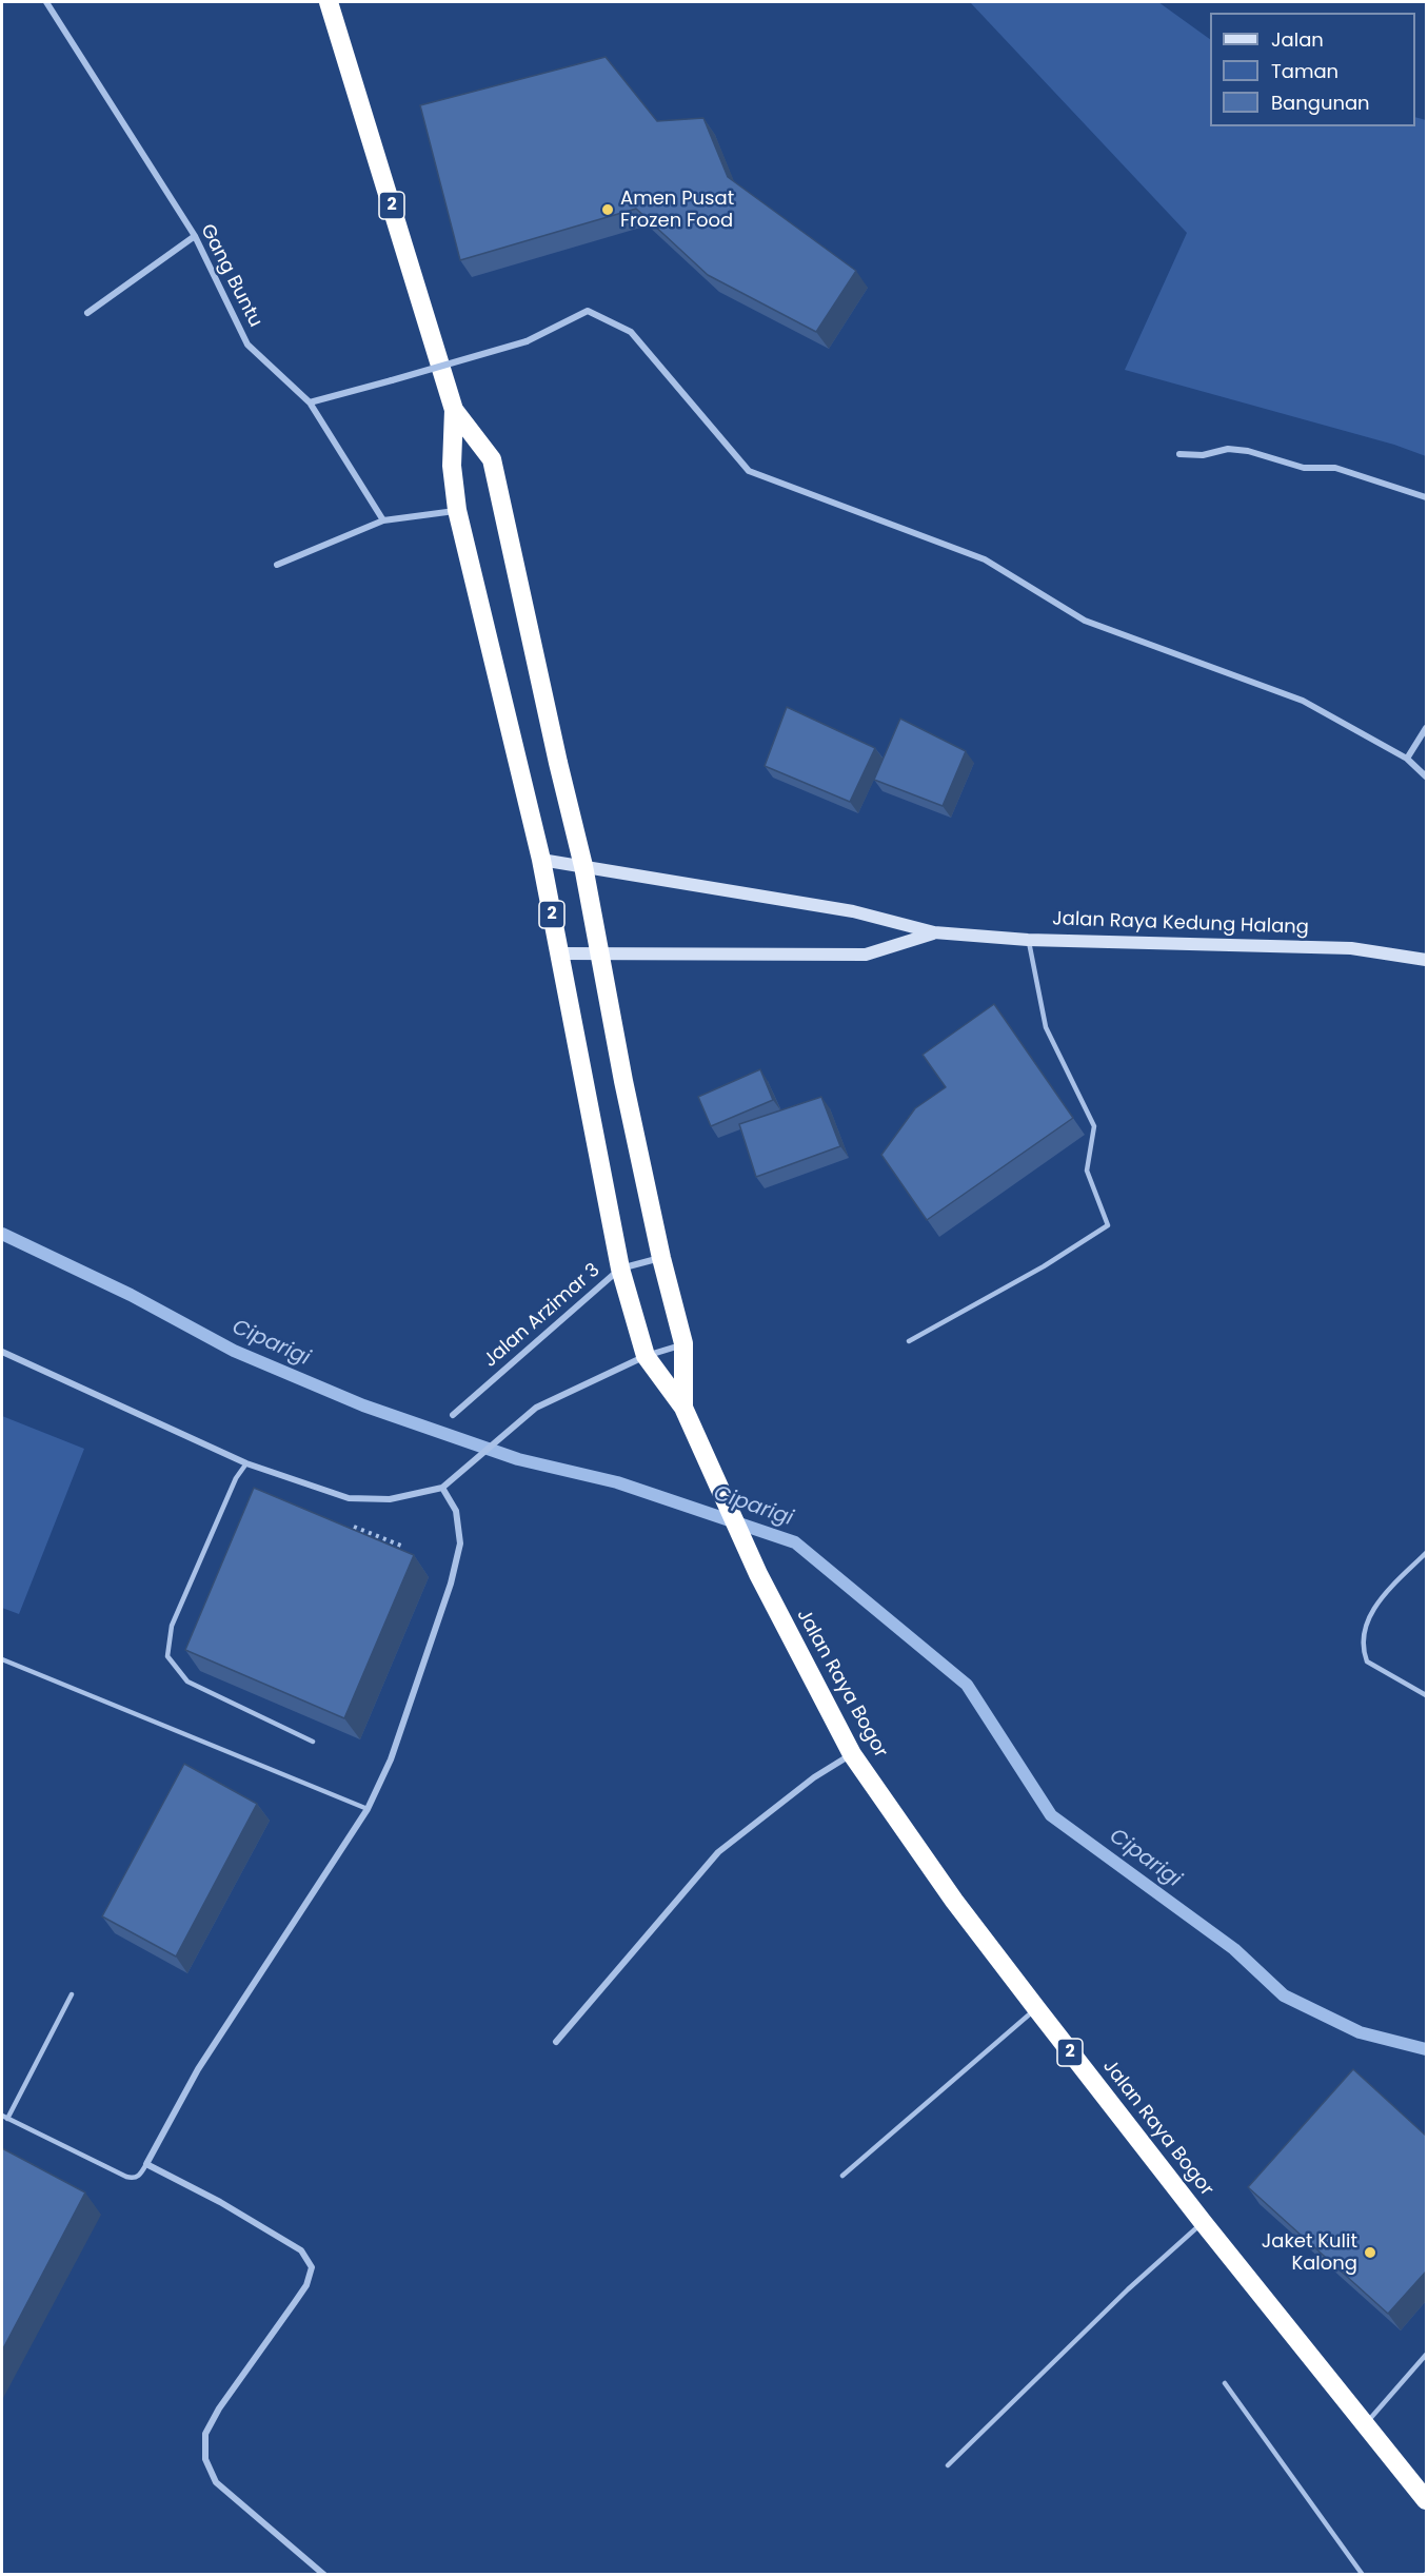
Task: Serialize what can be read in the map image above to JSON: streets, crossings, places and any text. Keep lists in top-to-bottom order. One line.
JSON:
{"streets":{"highway":["2","Jalan Raya Bogor"],"main road":["Jalan Raya Kedung Halang"],"street":["Gang Buntu","Jalan Arzimar 3"]},"crossings":[["2","Jalan Raya Kedung Halang"],["2","Jalan Arzimar 3"],["2","Jalan Raya Bogor"]],"water":["Ciparigi"],"places":["Amen Pusat Frozen Food","Jaket Kulit Kalong"],"legend":["Jalan","Taman","Bangunan"]}
